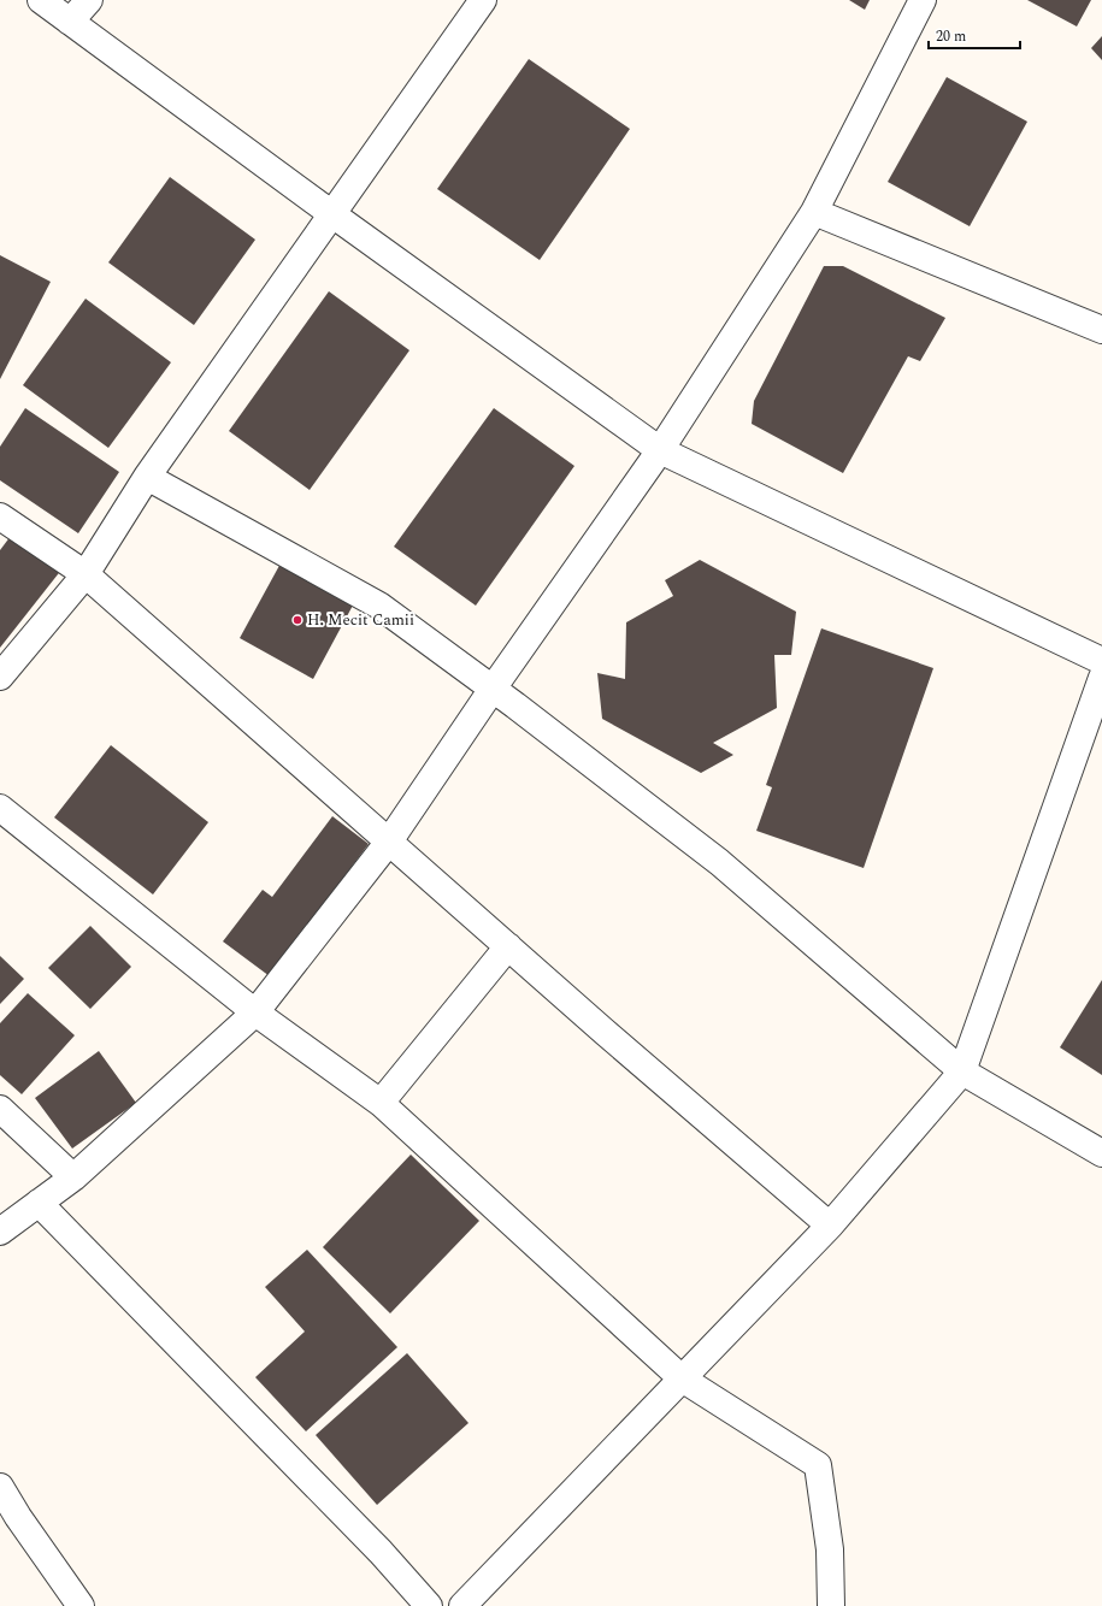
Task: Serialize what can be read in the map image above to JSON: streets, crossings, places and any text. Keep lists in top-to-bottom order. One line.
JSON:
{"places":["H. Mecit Camii"],"scale_bar":"20 m"}
